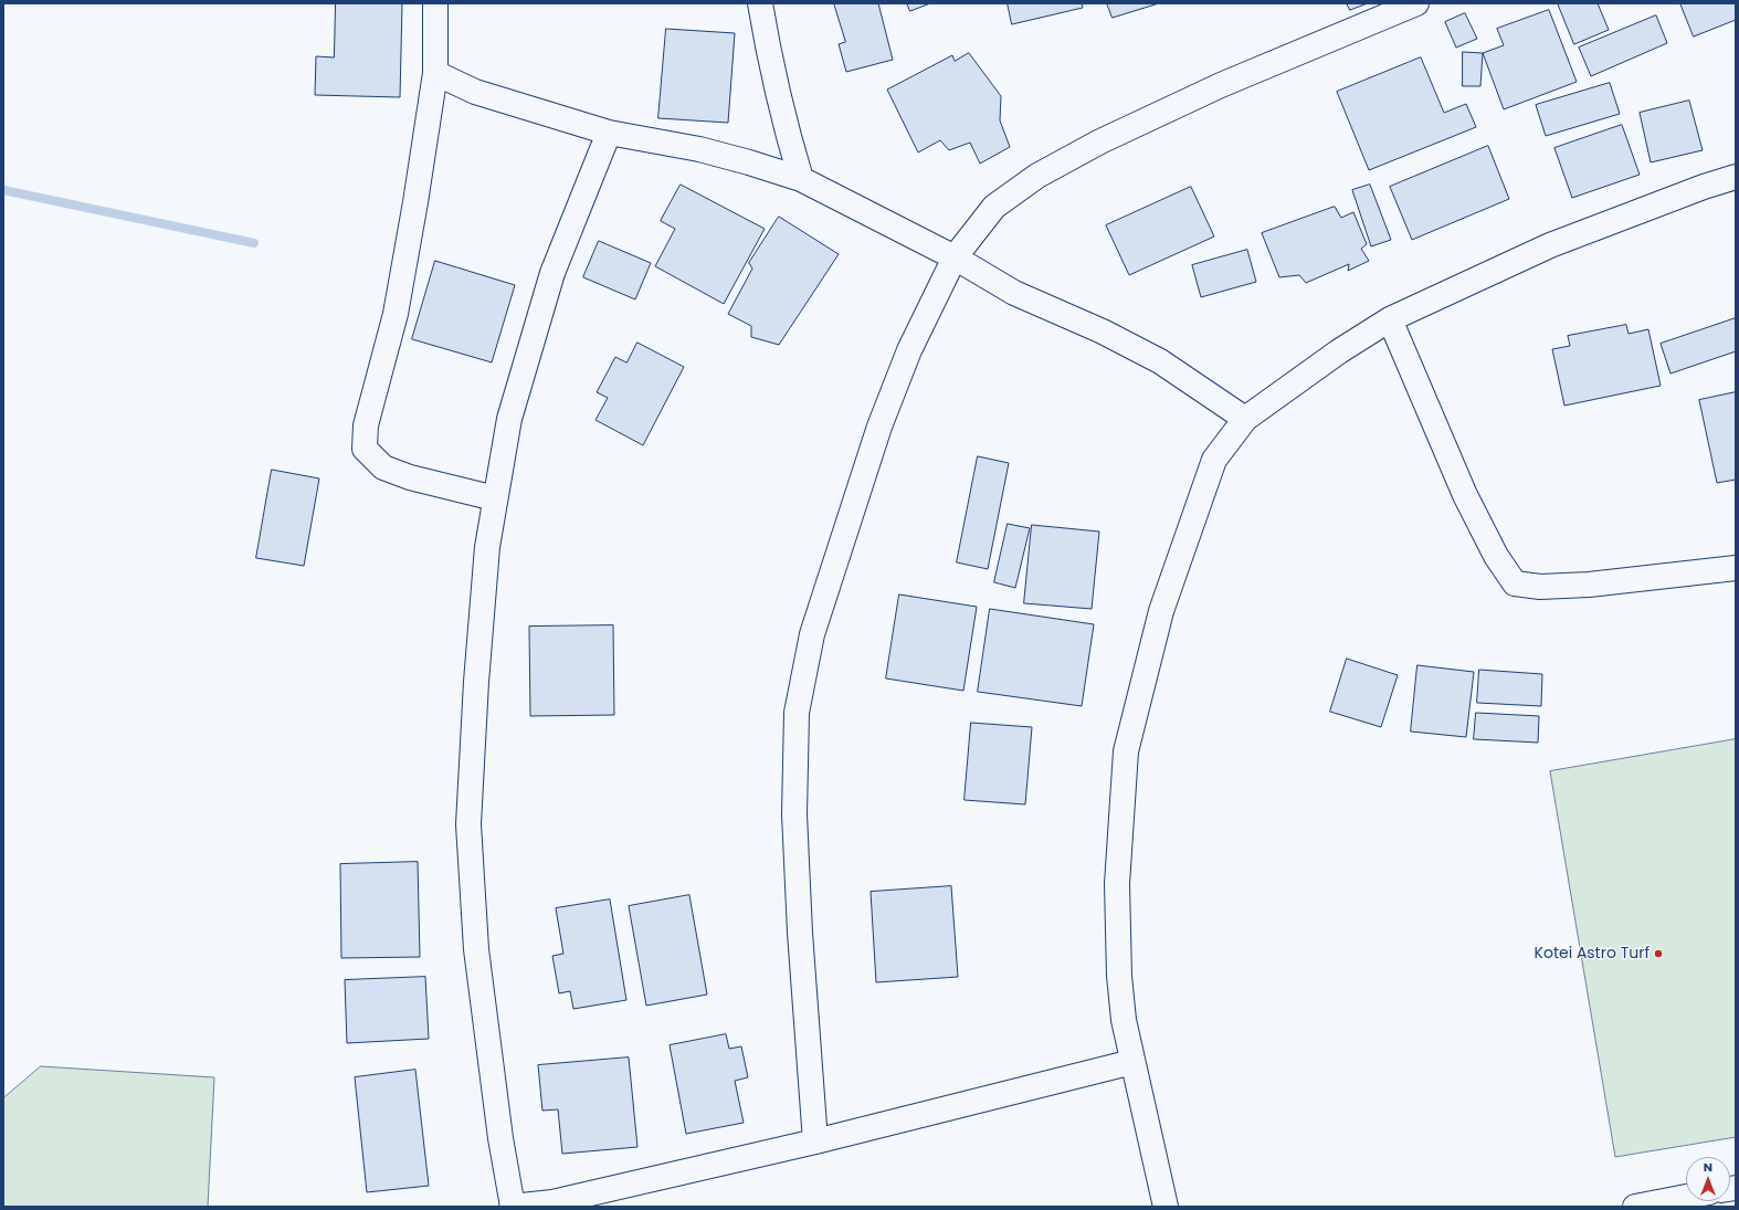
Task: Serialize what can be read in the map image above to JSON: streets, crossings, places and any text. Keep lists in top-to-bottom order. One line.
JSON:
{"places":["Kotei Astro Turf"],"north":"top"}
